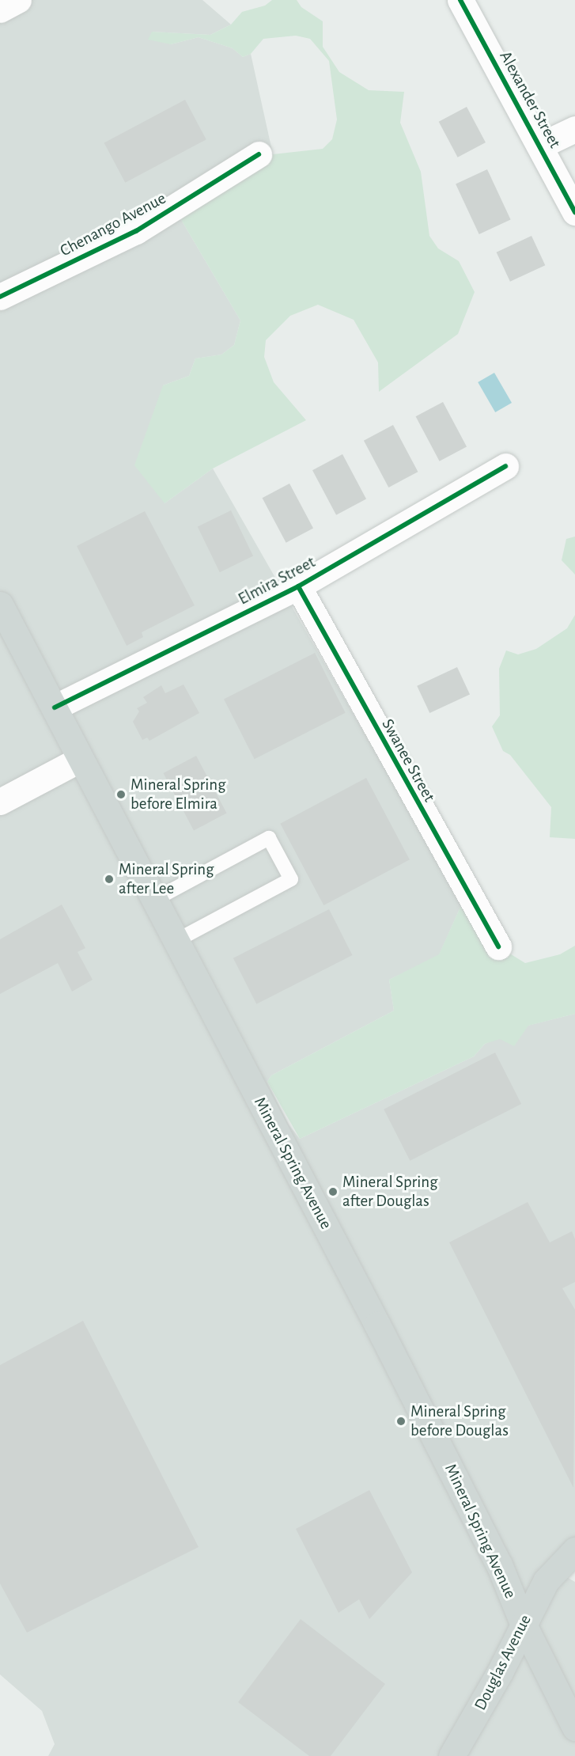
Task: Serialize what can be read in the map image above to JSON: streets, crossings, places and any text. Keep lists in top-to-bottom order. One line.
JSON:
{"streets":{"main road":["Mineral Spring Avenue","Douglas Avenue"],"street":["Alexander Street","Chenango Avenue","Elmira Street","Swanee Street"]},"crossings":[["Elmira Street","Swanee Street"],["Elmira Street","Mineral Spring Avenue"],["Mineral Spring Avenue","Douglas Avenue"]],"places":["Mineral Spring before Elmira","Mineral Spring after Lee","Mineral Spring after Douglas","Mineral Spring before Douglas"]}
